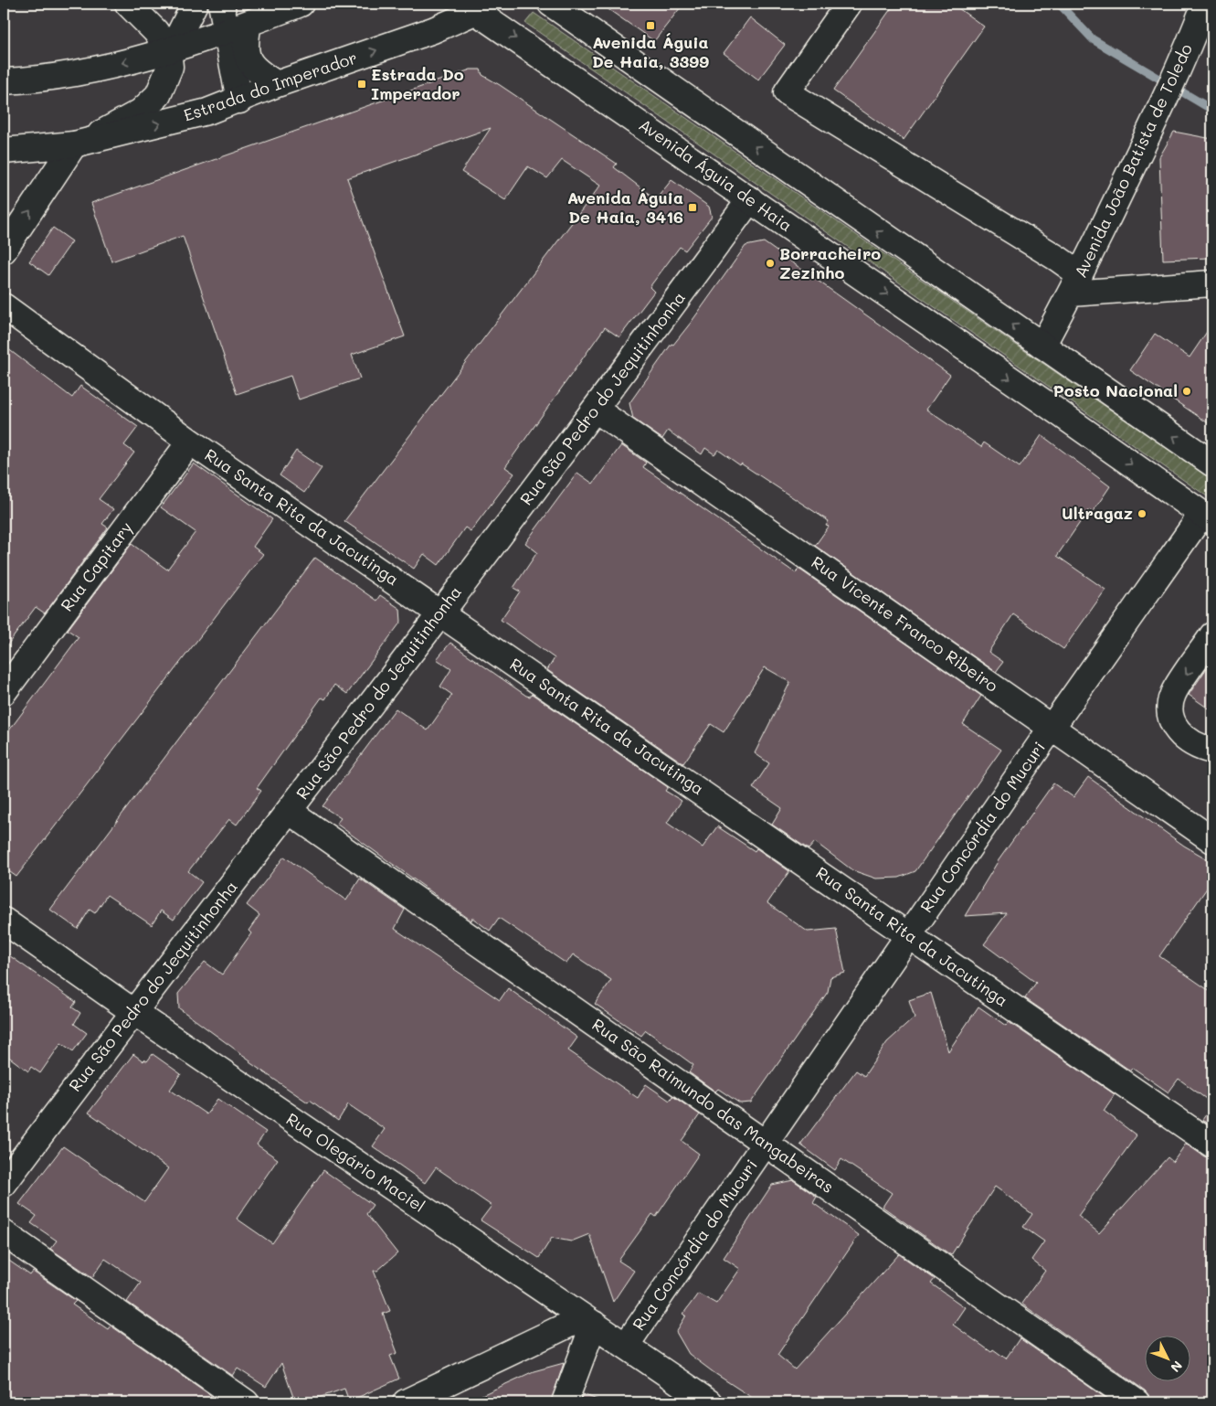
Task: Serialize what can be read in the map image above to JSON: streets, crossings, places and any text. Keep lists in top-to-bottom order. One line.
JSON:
{"streets":{"street":["Estrada do Imperador","Avenida João Batista de Toledo","Avenida Águia de Haia","Rua São Pedro do Jequitinhonha","Rua Santa Rita da Jacutinga","Rua Capitary","Rua Vicente Franco Ribeiro","Rua Concórdia do Mucuri","Rua São Raimundo das Mangabeiras","Rua Olegário Maciel"]},"crossings":[["Estrada do Imperador","Avenida Águia de Haia"],["Avenida Águia de Haia","Rua São Pedro do Jequitinhonha"],["Avenida Águia de Haia","Rua Concórdia do Mucuri"],["Rua São Pedro do Jequitinhonha","Rua Santa Rita da Jacutinga"],["Rua São Pedro do Jequitinhonha","Rua Vicente Franco Ribeiro"],["Rua São Pedro do Jequitinhonha","Rua São Raimundo das Mangabeiras"],["Rua São Pedro do Jequitinhonha","Rua Olegário Maciel"],["Rua Santa Rita da Jacutinga","Rua Capitary"],["Rua Santa Rita da Jacutinga","Rua Concórdia do Mucuri"],["Rua Vicente Franco Ribeiro","Rua Concórdia do Mucuri"],["Rua Concórdia do Mucuri","Rua São Raimundo das Mangabeiras"],["Rua Concórdia do Mucuri","Rua Olegário Maciel"]],"places":{"transit":["Avenida Águia De Haia, 3399","Estrada Do Imperador","Avenida Águia De Haia, 3416"],"other":["Borracheiro Zezinho","Posto Nacional","Ultragaz"]},"north":"bottom right"}
